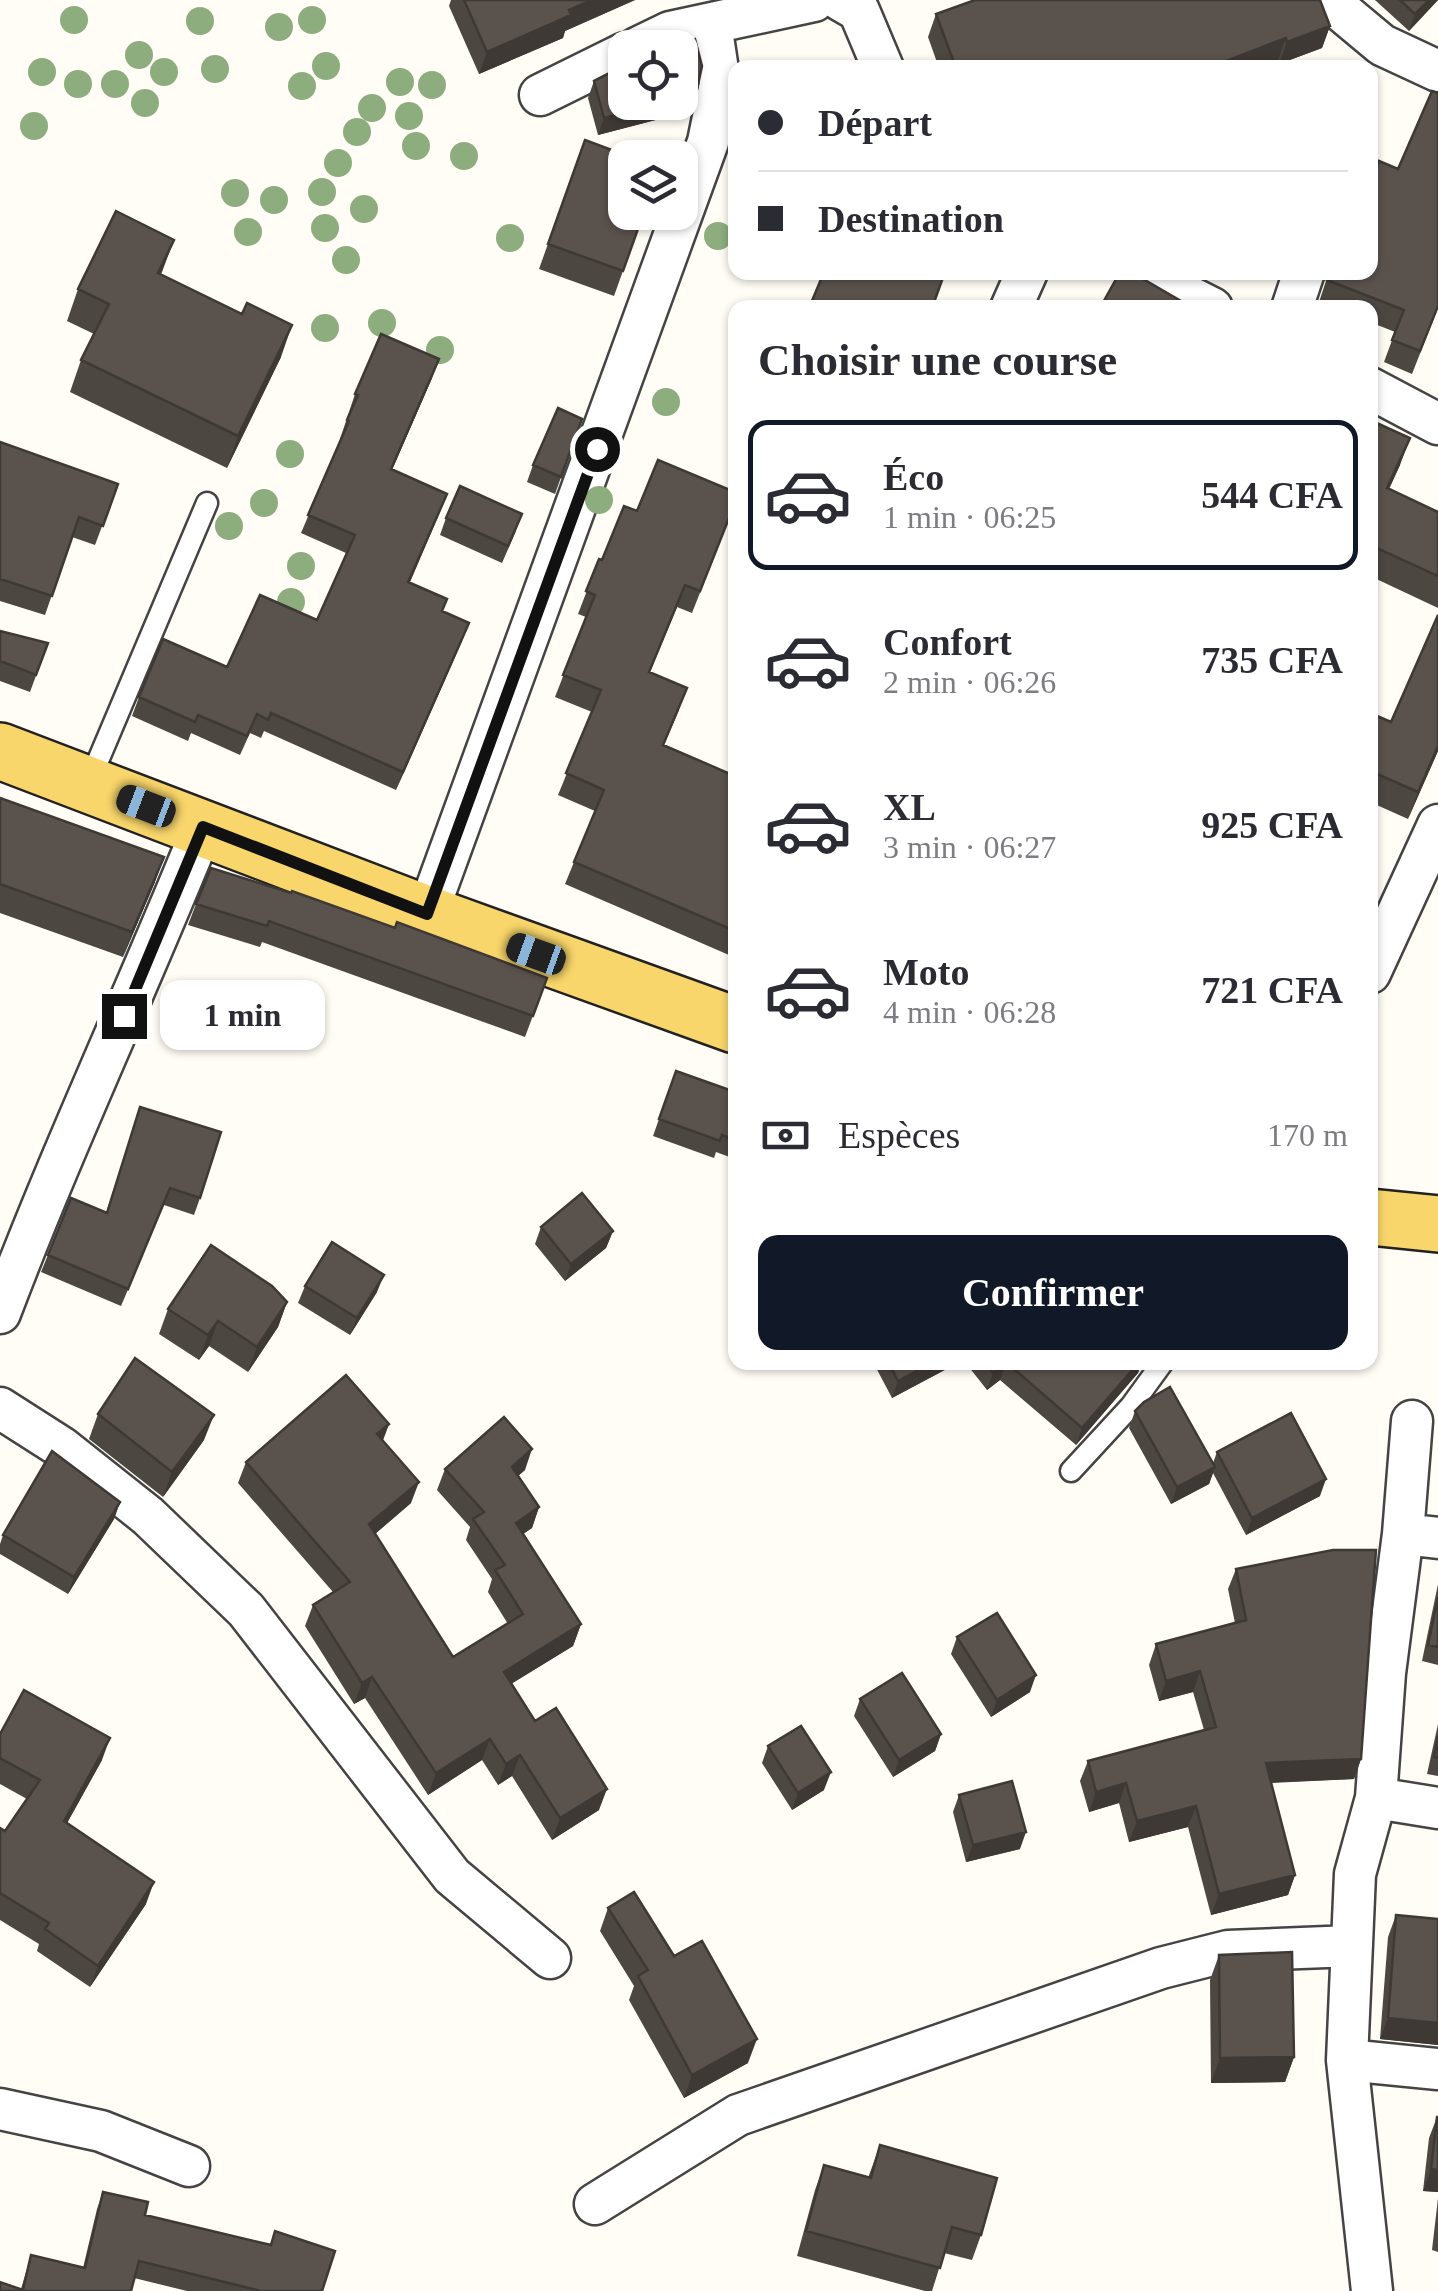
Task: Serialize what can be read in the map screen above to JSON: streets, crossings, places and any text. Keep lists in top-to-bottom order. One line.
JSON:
{"page":{"banner":["Départ","Destination"],"heading":"Choisir une course","list":[{"name":"Éco","note":"1 min · 06:25","value":"544 CFA"},{"name":"Confort","note":"2 min · 06:26","value":"735 CFA"},{"name":"XL","note":"3 min · 06:27","value":"925 CFA"},{"name":"Moto","note":"4 min · 06:28","value":"721 CFA"}],"bubble":"1 min","pay":["Espèces","170 m"],"buttons":"Confirmer"}}
